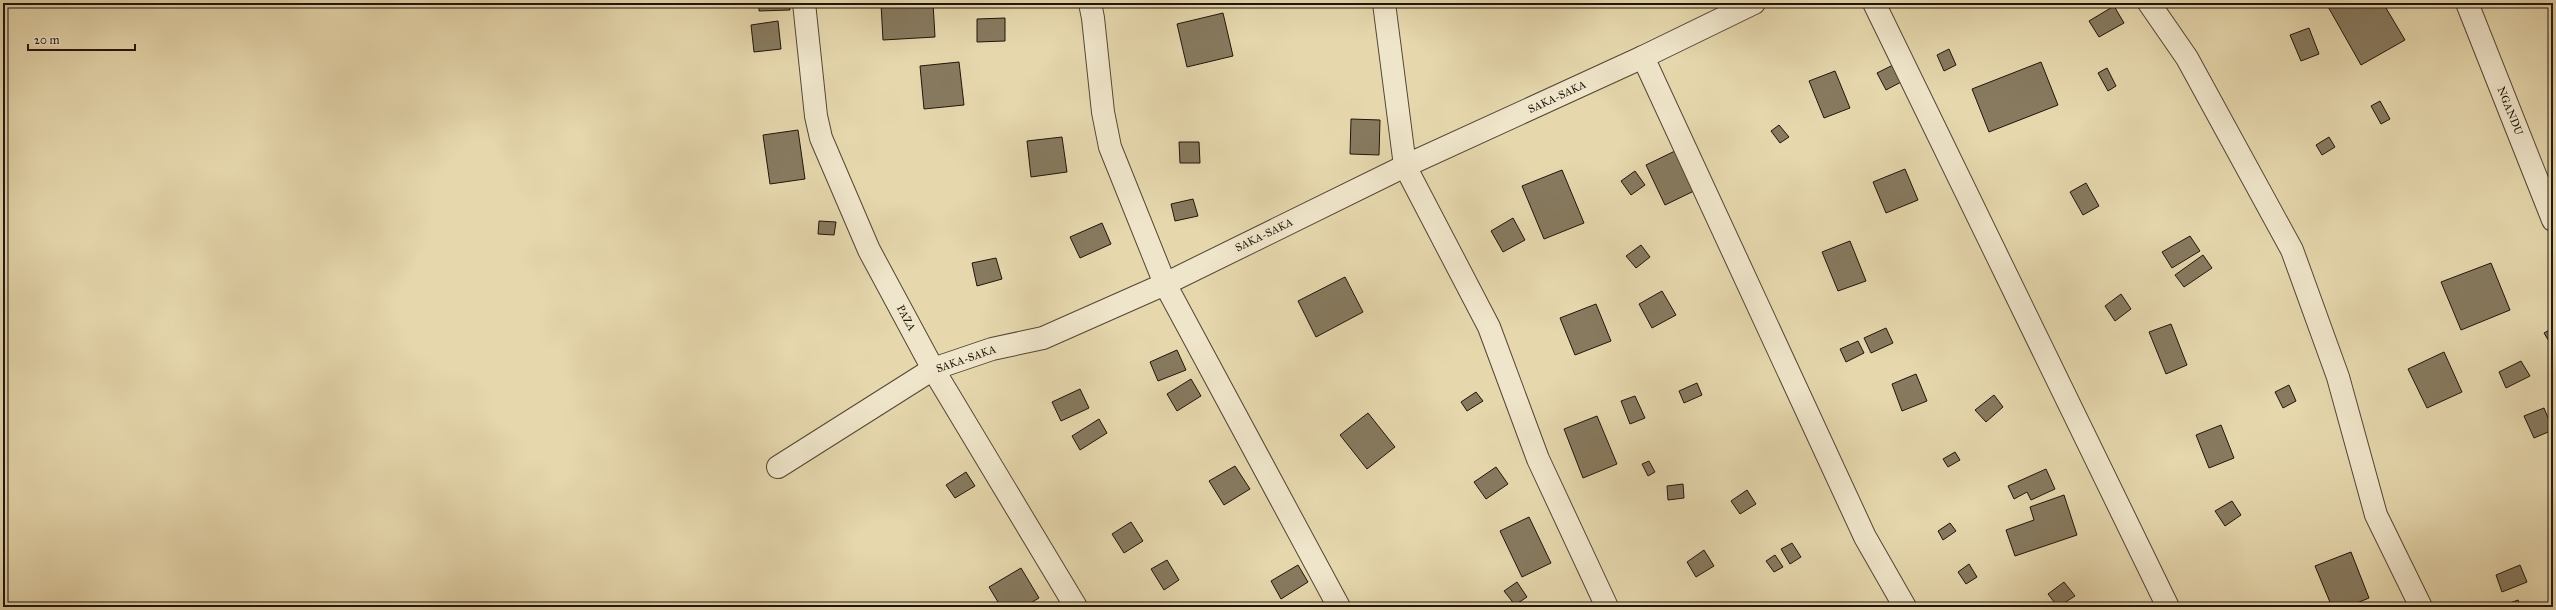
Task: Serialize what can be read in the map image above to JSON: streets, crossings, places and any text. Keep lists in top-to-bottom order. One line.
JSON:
{"streets":{"street":["SAKA-SAKA","NGANDU","PAZA"]},"crossings":[["SAKA-SAKA","PAZA"]],"scale_bar":"20 m"}
